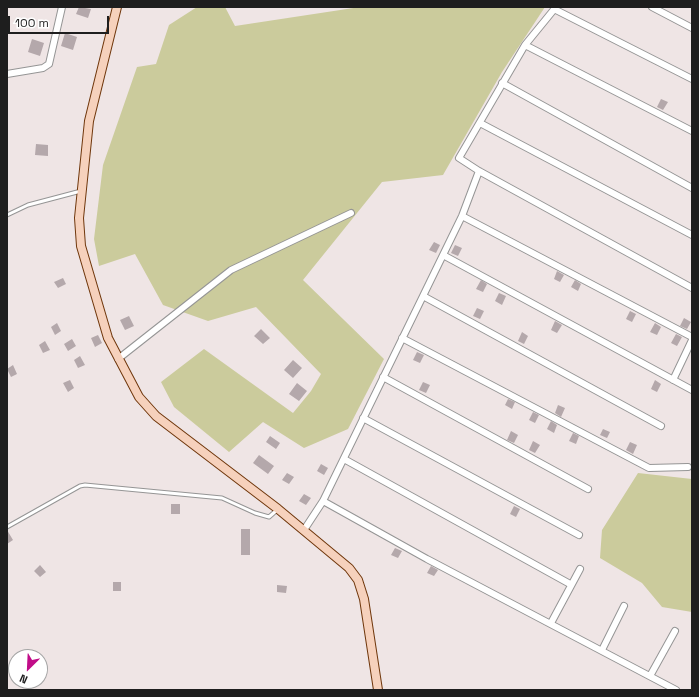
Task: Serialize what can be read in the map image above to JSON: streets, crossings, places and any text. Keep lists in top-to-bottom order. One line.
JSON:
{"scale_bar":"100 m","north":"bottom left"}
